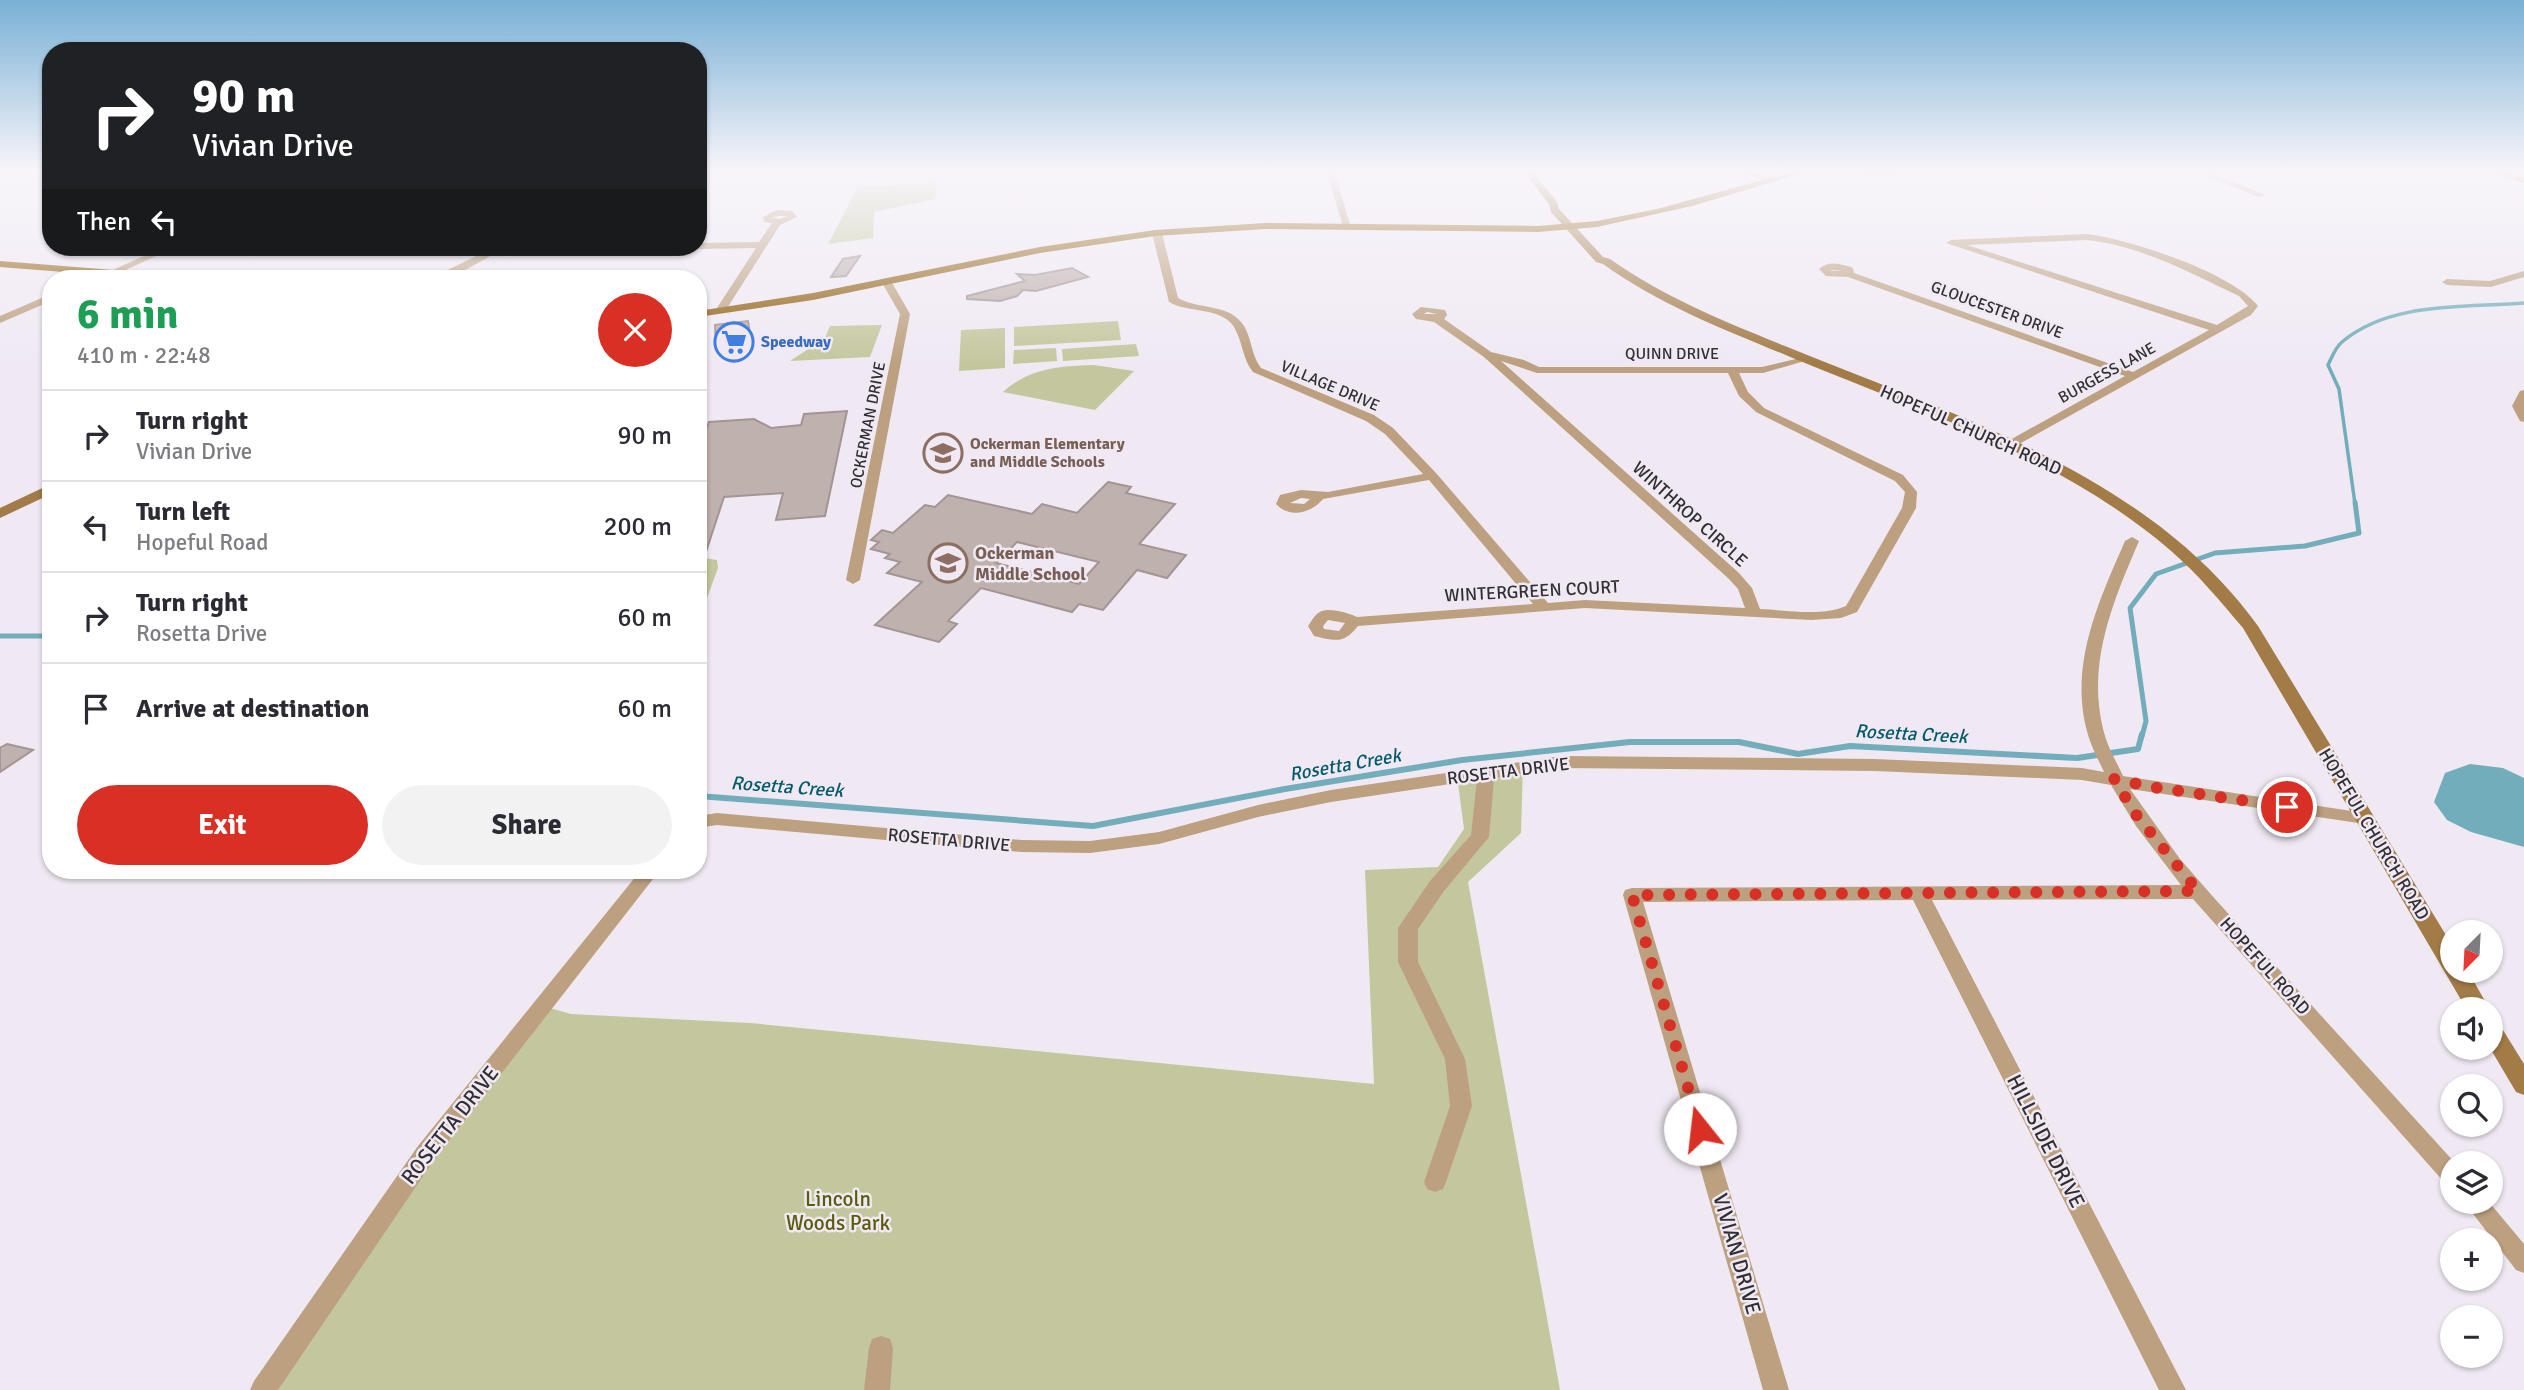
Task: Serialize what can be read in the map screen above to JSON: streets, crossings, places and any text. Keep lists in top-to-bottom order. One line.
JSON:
{"streets":{"main road":["HOPEFUL CHURCH ROAD"],"street":["GLOUCESTER DRIVE","QUINN DRIVE","BURGESS LANE","VILLAGE DRIVE","OCKERMAN DRIVE","WINTHROP CIRCLE","WINTERGREEN COURT","ROSETTA DRIVE","HOPEFUL ROAD","HILLSIDE DRIVE","VIVIAN DRIVE"]},"crossings":[["GLOUCESTER DRIVE","BURGESS LANE"],["QUINN DRIVE","HOPEFUL CHURCH ROAD"],["QUINN DRIVE","WINTHROP CIRCLE"],["BURGESS LANE","HOPEFUL CHURCH ROAD"],["VILLAGE DRIVE","WINTERGREEN COURT"],["HOPEFUL CHURCH ROAD","ROSETTA DRIVE"],["WINTHROP CIRCLE","WINTERGREEN COURT"],["ROSETTA DRIVE","HOPEFUL ROAD"],["HOPEFUL ROAD","VIVIAN DRIVE"],["HILLSIDE DRIVE","VIVIAN DRIVE"]],"water":["Rosetta Creek"],"parks":["Lincoln Woods Park"],"places":{"supermarket":["Speedway"],"school or university":["Ockerman Elementary and Middle Schools","Ockerman Middle School"]},"north":"bottom left","page":{"turn":["90 m","Vivian Drive"],"then":"Then","heading":["6 min","410 m · 22:48"],"list":[{"name":"Turn right","note":"Vivian Drive","value":"90 m"},{"name":"Turn left","note":"Hopeful Road","value":"200 m"},{"name":"Turn right","note":"Rosetta Drive","value":"60 m"},{"name":"Arrive at destination","value":"60 m"}],"buttons":["Exit","Share"],"map_buttons":["+","−"]}}
